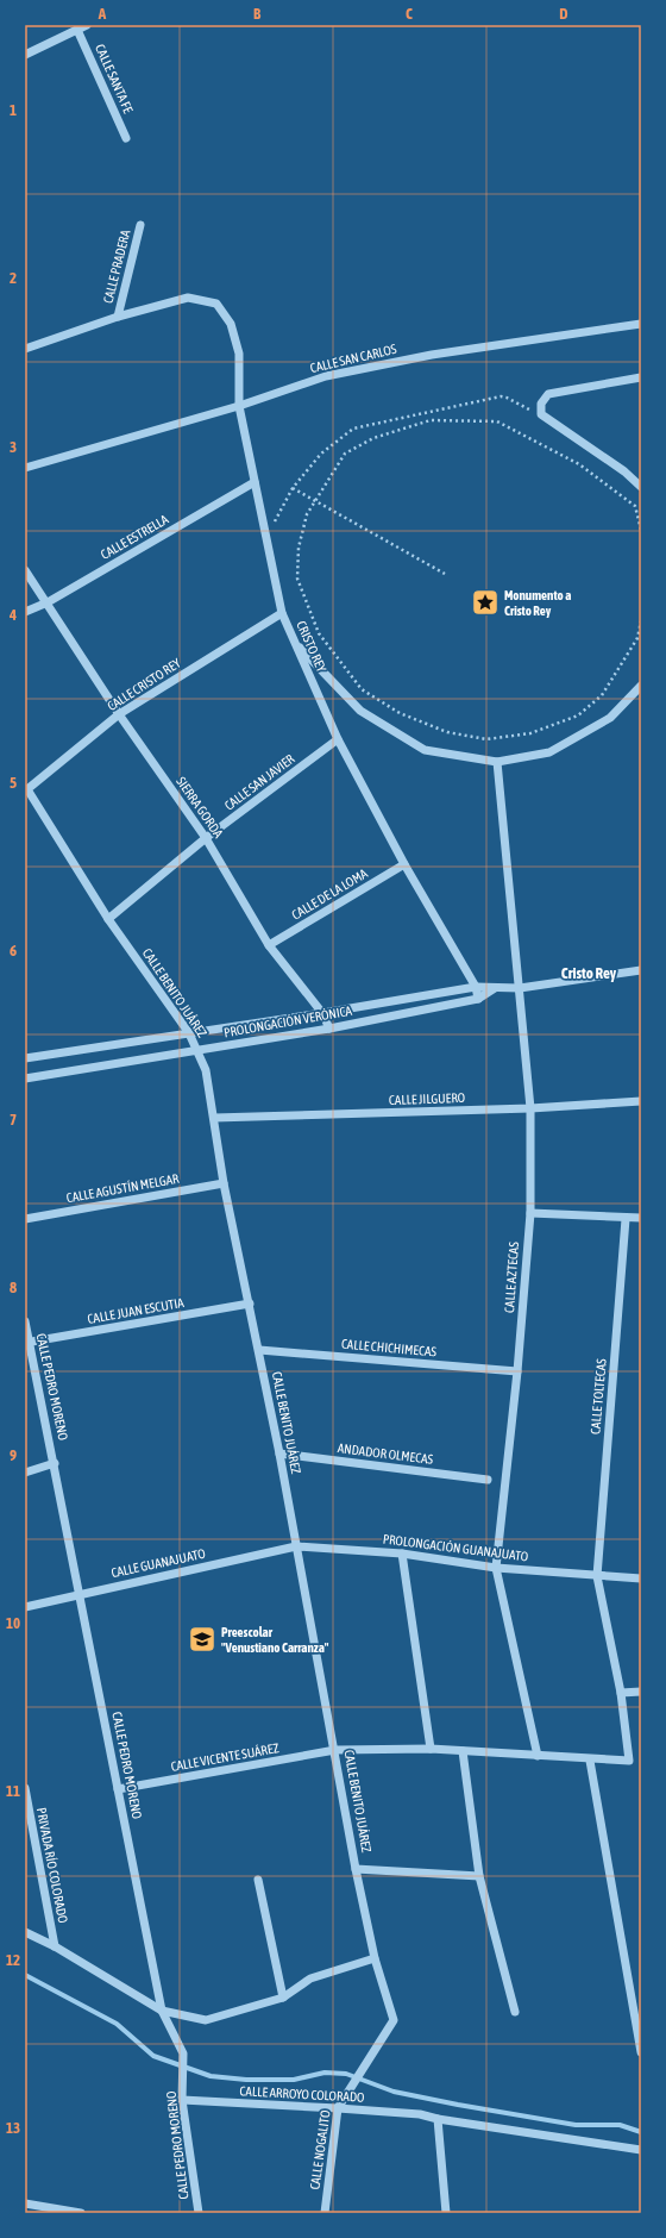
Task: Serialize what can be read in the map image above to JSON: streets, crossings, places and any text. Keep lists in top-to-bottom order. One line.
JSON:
{"streets":{"street":["CALLE SANTA FE","CALLE PRADERA","CALLE SAN CARLOS","CALLE ESTRELLA","CRISTO REY","CALLE CRISTO REY","CALLE SAN JAVIER","SIERRA GORDA","CALLE DE LA LOMA","CALLE BENITO JUÁREZ","PROLONGACIÓN VERÓNICA","CALLE JILGUERO","CALLE AGUSTÍN MELGAR","CALLE AZTECAS","CALLE JUAN ESCUTIA","CALLE CHICHIMECAS","CALLE PEDRO MORENO","CALLE TOLTECAS","ANDADOR OLMECAS","PROLONGACIÓN GUANAJUATO","CALLE GUANAJUATO","CALLE VICENTE SUÁREZ","PRIVADA RÍO COLORADO","CALLE ARROYO COLORADO","CALLE NOGALITO"]},"crossings":[["CALLE PRADERA","CRISTO REY"],["CALLE SAN CARLOS","CRISTO REY"],["CALLE ESTRELLA","CRISTO REY"],["CALLE ESTRELLA","SIERRA GORDA"],["CRISTO REY","CALLE CRISTO REY"],["CRISTO REY","CALLE SAN JAVIER"],["CRISTO REY","CALLE DE LA LOMA"],["CRISTO REY","PROLONGACIÓN VERÓNICA"],["CALLE CRISTO REY","SIERRA GORDA"],["CALLE CRISTO REY","CALLE BENITO JUÁREZ"],["CALLE SAN JAVIER","SIERRA GORDA"],["CALLE SAN JAVIER","CALLE BENITO JUÁREZ"],["SIERRA GORDA","CALLE DE LA LOMA"],["SIERRA GORDA","PROLONGACIÓN VERÓNICA"],["CALLE BENITO JUÁREZ","PROLONGACIÓN VERÓNICA"],["CALLE BENITO JUÁREZ","CALLE JILGUERO"],["CALLE BENITO JUÁREZ","CALLE AGUSTÍN MELGAR"],["CALLE BENITO JUÁREZ","CALLE JUAN ESCUTIA"],["CALLE BENITO JUÁREZ","CALLE CHICHIMECAS"],["CALLE BENITO JUÁREZ","ANDADOR OLMECAS"],["CALLE BENITO JUÁREZ","PROLONGACIÓN GUANAJUATO"],["CALLE BENITO JUÁREZ","CALLE GUANAJUATO"],["CALLE BENITO JUÁREZ","CALLE VICENTE SUÁREZ"],["CALLE BENITO JUÁREZ","CALLE NOGALITO"],["PROLONGACIÓN VERÓNICA","CALLE AZTECAS"],["CALLE JILGUERO","CALLE AZTECAS"],["CALLE AZTECAS","CALLE CHICHIMECAS"],["CALLE AZTECAS","PROLONGACIÓN GUANAJUATO"],["CALLE AZTECAS","CALLE VICENTE SUÁREZ"],["CALLE JUAN ESCUTIA","CALLE PEDRO MORENO"],["CALLE PEDRO MORENO","CALLE GUANAJUATO"],["CALLE PEDRO MORENO","CALLE VICENTE SUÁREZ"],["CALLE PEDRO MORENO","CALLE ARROYO COLORADO"],["CALLE TOLTECAS","PROLONGACIÓN GUANAJUATO"],["CALLE TOLTECAS","CALLE VICENTE SUÁREZ"],["PROLONGACIÓN GUANAJUATO","CALLE GUANAJUATO"],["CALLE ARROYO COLORADO","CALLE NOGALITO"]],"districts":["Cristo Rey"],"places":{"place":["Monumento a Cristo Rey"],"school or university":["Preescolar \"Venustiano Carranza\""]},"grid":{"columns":["A","B","C","D"],"rows":["1","2","3","4","5","6","7","8","9","10","11","12","13"]}}
